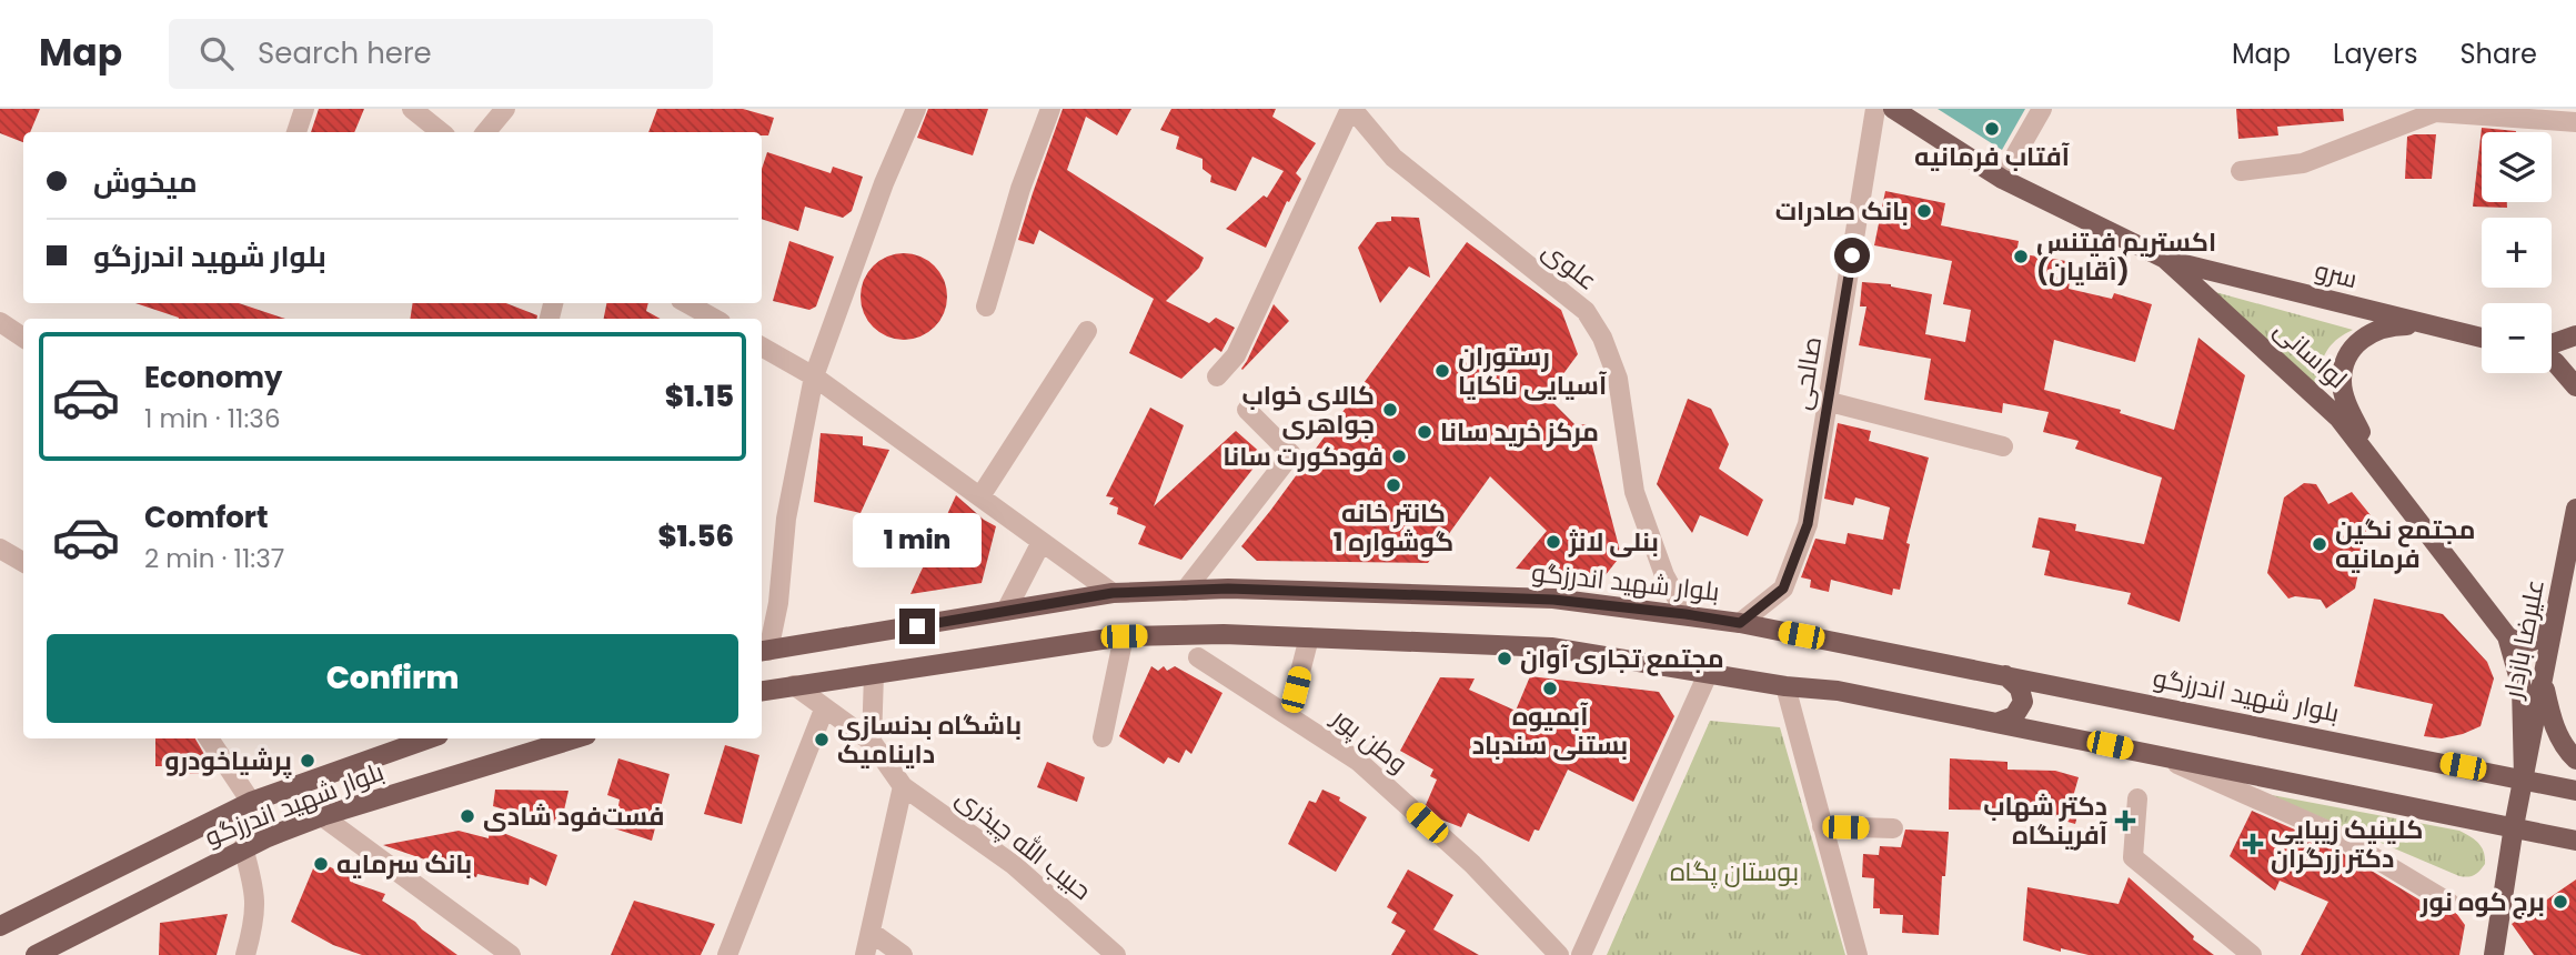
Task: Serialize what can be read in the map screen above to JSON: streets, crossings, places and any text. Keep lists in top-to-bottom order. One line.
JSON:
{"streets":{"main road":["سرو","لواسانی","بلوار شهید اندرزگو","علیرضا بازدار"],"street":["علوی","صالحی","وطن پور","حبیب الله چیذری"]},"crossings":[["علوی","بلوار شهید اندرزگو"],["سرو","لواسانی"],["لواسانی","بلوار شهید اندرزگو"],["لواسانی","علیرضا بازدار"],["صالحی","بلوار شهید اندرزگو"],["بلوار شهید اندرزگو","علیرضا بازدار"]],"parks":["بوستان پگاه"],"places":{"other":["آفتاب فرمانیه","بانک صادرات","اکستریم فیتنس (آقایان)","رستوران آسیایی ناکایا","کالای خواب جواهری","مرکز خرید سانا","فودکورت سانا","کانتر خانه گوشواره 1","بنلی لانژ","مجتمع نگین فرمانیه","مجتمع تجاری آوان","آبمیوه بستنی سندباد","باشگاه بدنسازی داینامیک","پرشیاخودرو","فست‌فود شادی","بانک سرمایه","برج کوه نور"],"health":["دکتر شهاب آفرینگاه","کلینیک زیبایی دکتر زرگران"]},"page":{"header":"Map","search":"Search here","nav":["Map","Layers","Share"],"map_buttons":["+","−"],"banner":["میخوش","بلوار شهید اندرزگو"],"list":[{"name":"Economy","note":"1 min · 11:36","value":"$1.15"},{"name":"Comfort","note":"2 min · 11:37","value":"$1.56"}],"bubble":"1 min","buttons":"Confirm"}}
